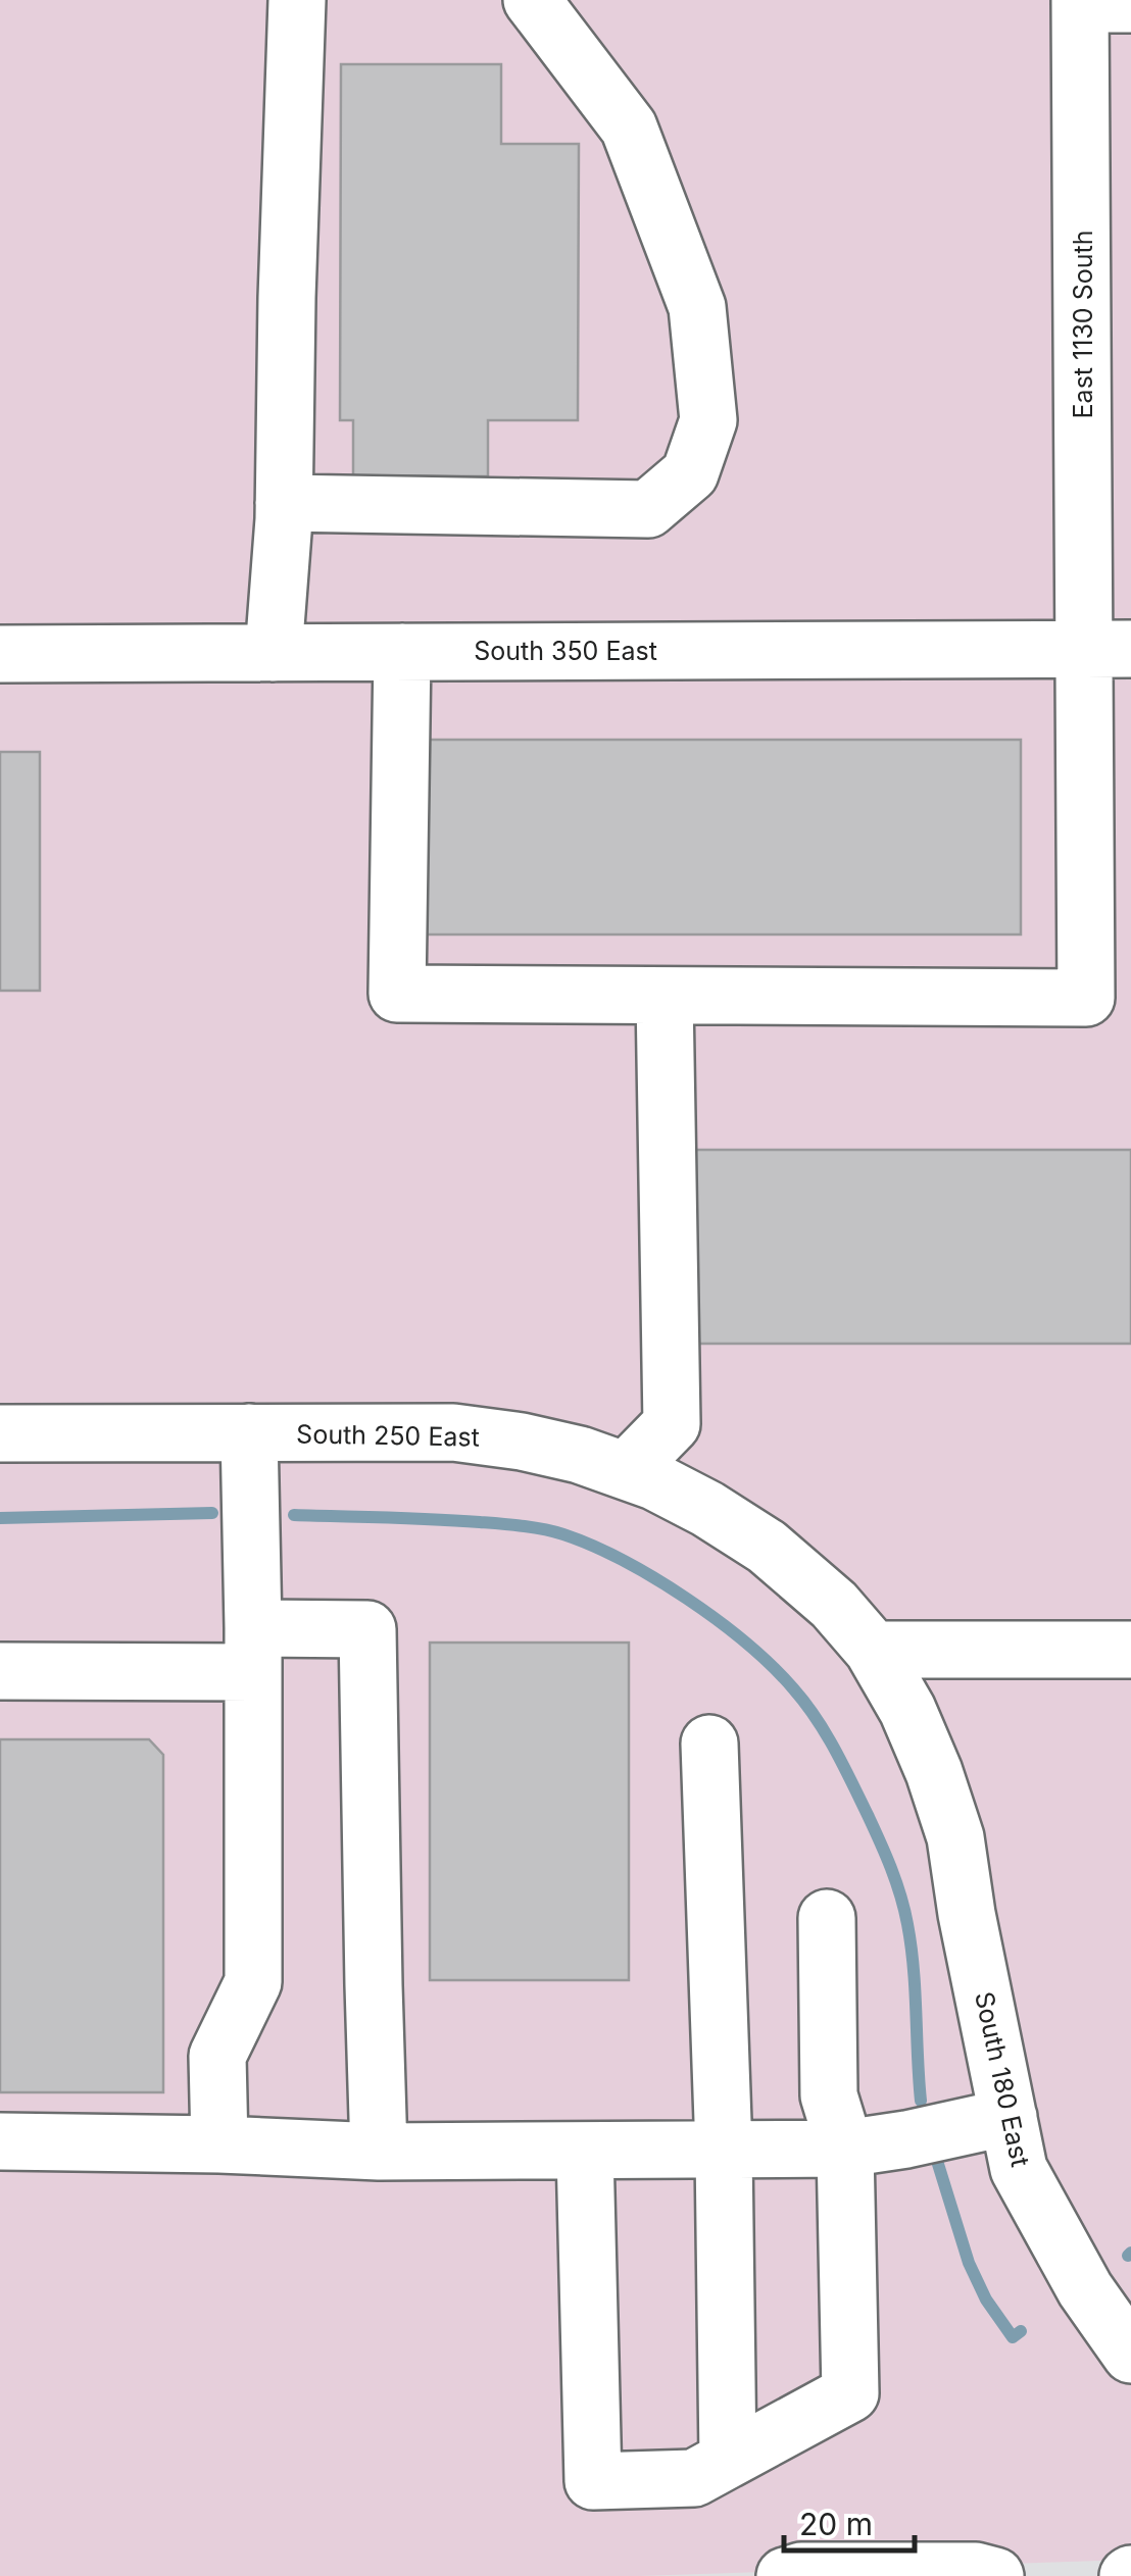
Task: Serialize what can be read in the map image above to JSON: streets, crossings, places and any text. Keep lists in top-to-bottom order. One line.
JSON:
{"streets":{"street":["East 1130 South","South 350 East","South 250 East","South 180 East"]},"crossings":[["East 1130 South","South 350 East"],["South 250 East","South 180 East"]],"scale_bar":"20 m"}
